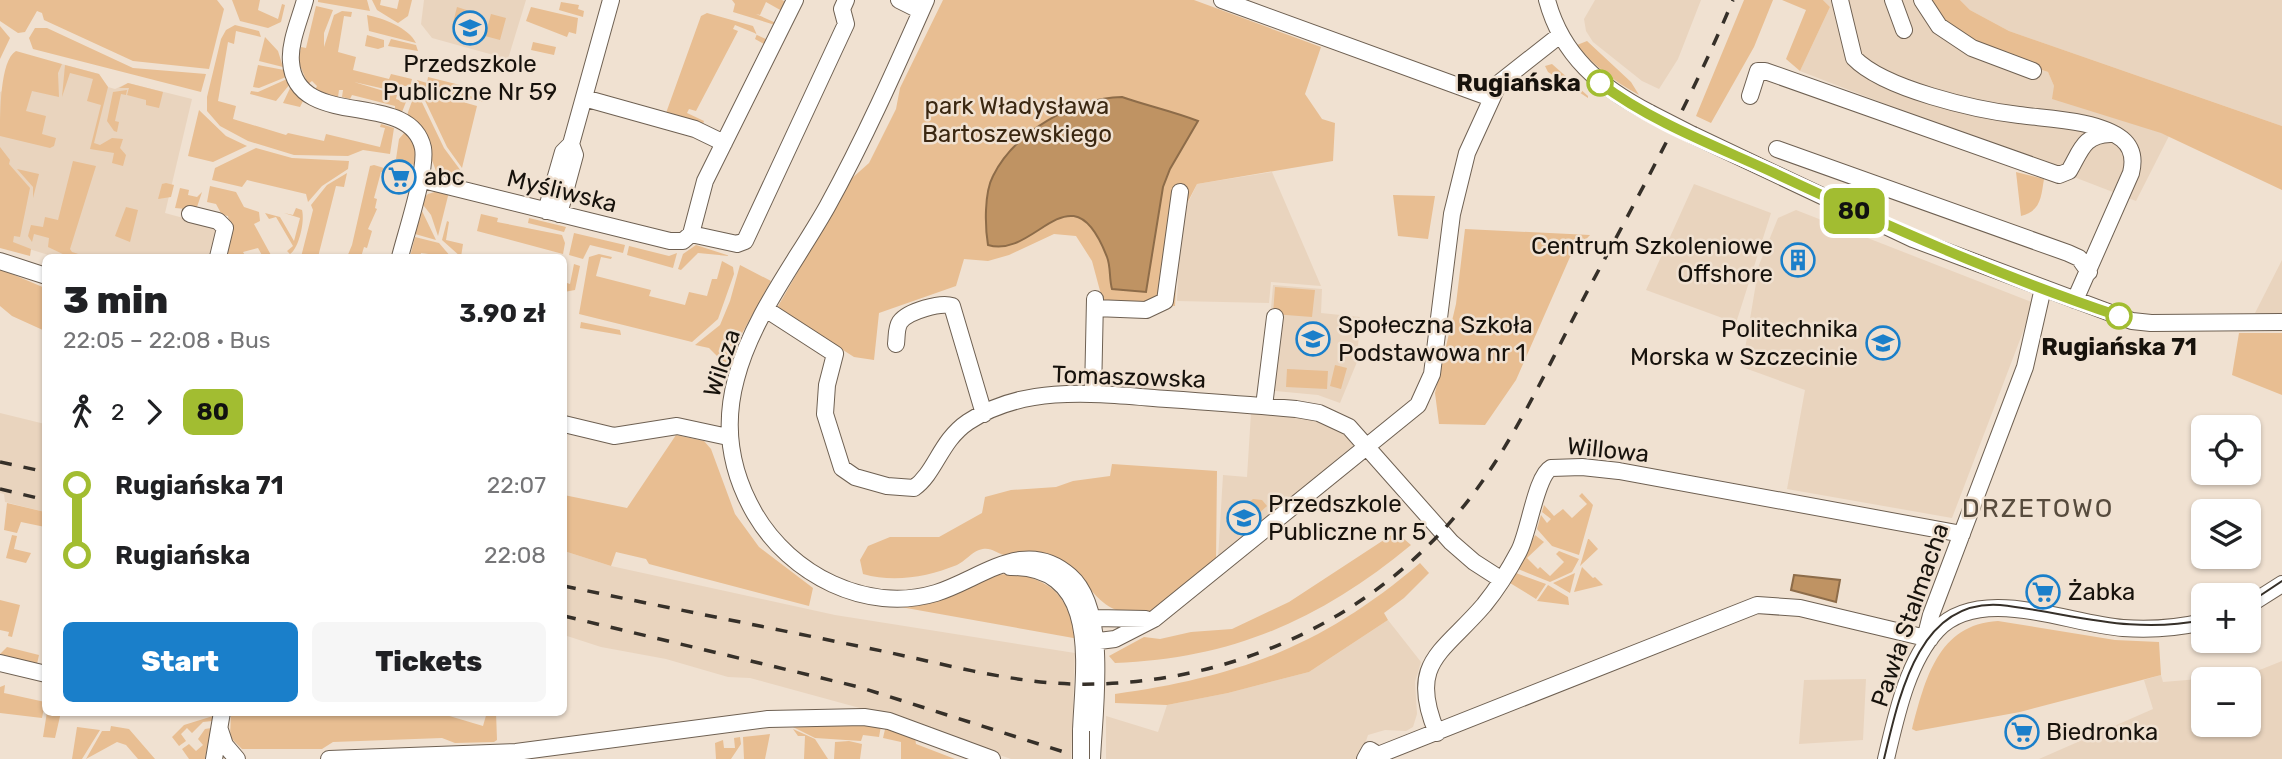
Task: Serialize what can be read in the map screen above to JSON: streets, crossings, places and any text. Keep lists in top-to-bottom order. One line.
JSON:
{"streets":{"street":["Myśliwska","Wilcza","Tomaszowska","Willowa","Pawła Stalmacha"]},"crossings":[["Wilcza","Tomaszowska"],["Tomaszowska","Willowa"],["Willowa","Pawła Stalmacha"]],"districts":["DRZETOWO"],"parks":["park Władysława Bartoszewskiego"],"places":{"school or university":["Przedszkole Publiczne Nr 59","Społeczna Szkoła Podstawowa nr 1","Politechnika Morska w Szczecinie","Przedszkole Publiczne nr 5"],"other":["Rugiańska","Rugiańska 71"],"supermarket":["abc","Żabka","Biedronka"],"building":["Centrum Szkoleniowe Offshore"]},"lines":["bus line 80"],"page":{"on_map":"80","heading":["3 min","22:05 – 22:08 · Bus","3.90 zł"],"legs":["2","80"],"map_buttons":["+","−"],"list":[{"name":"Rugiańska 71","value":"22:07"},{"name":"Rugiańska","value":"22:08"}],"buttons":["Start","Tickets"]}}
